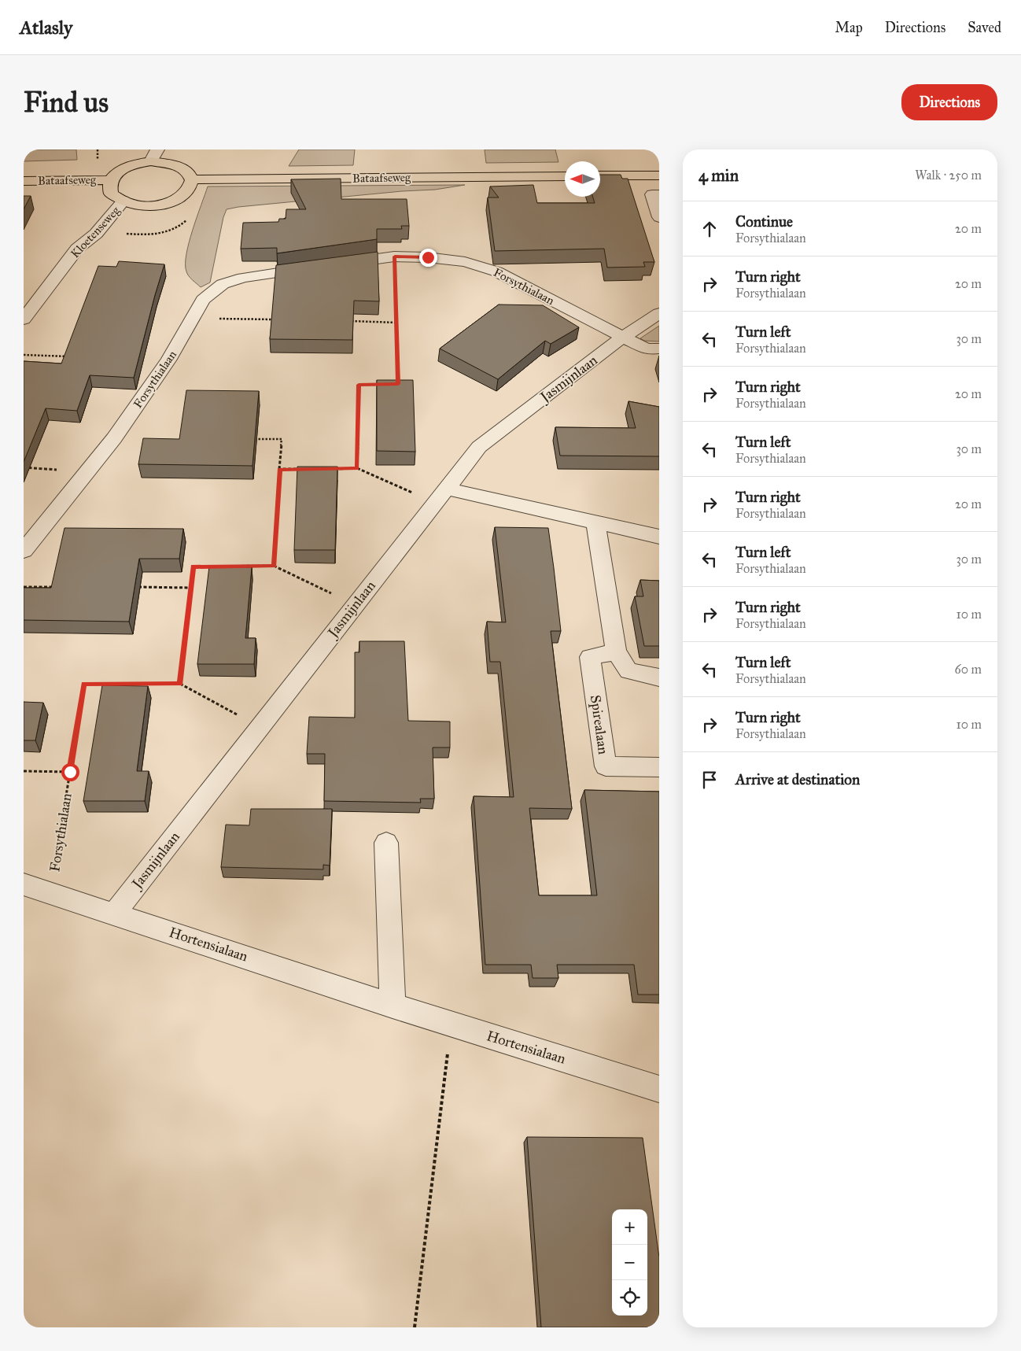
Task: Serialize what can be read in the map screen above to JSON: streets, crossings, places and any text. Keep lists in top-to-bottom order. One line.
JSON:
{"streets":{"main road":["Bataafseweg"],"street":["Kloetenseweg","Forsythialaan","Jasmijnlaan","Spirealaan","Hortensialaan"]},"crossings":[["Forsythialaan","Jasmijnlaan"],["Forsythialaan","Hortensialaan"],["Jasmijnlaan","Hortensialaan"]],"north":"left","page":{"header":"Atlasly","nav":["Map","Directions","Saved"],"buttons":"Directions","title":"Find us","heading":["4 min","Walk · 250 m"],"list":[["Continue","Forsythialaan","20 m"],["Turn right","Forsythialaan","20 m"],["Turn left","Forsythialaan","30 m"],["Turn right","Forsythialaan","20 m"],["Turn left","Forsythialaan","30 m"],["Turn right","Forsythialaan","20 m"],["Turn left","Forsythialaan","30 m"],["Turn right","Forsythialaan","10 m"],["Turn left","Forsythialaan","60 m"],["Turn right","Forsythialaan","10 m"],"Arrive at destination"],"map_buttons":["+","−"]}}
